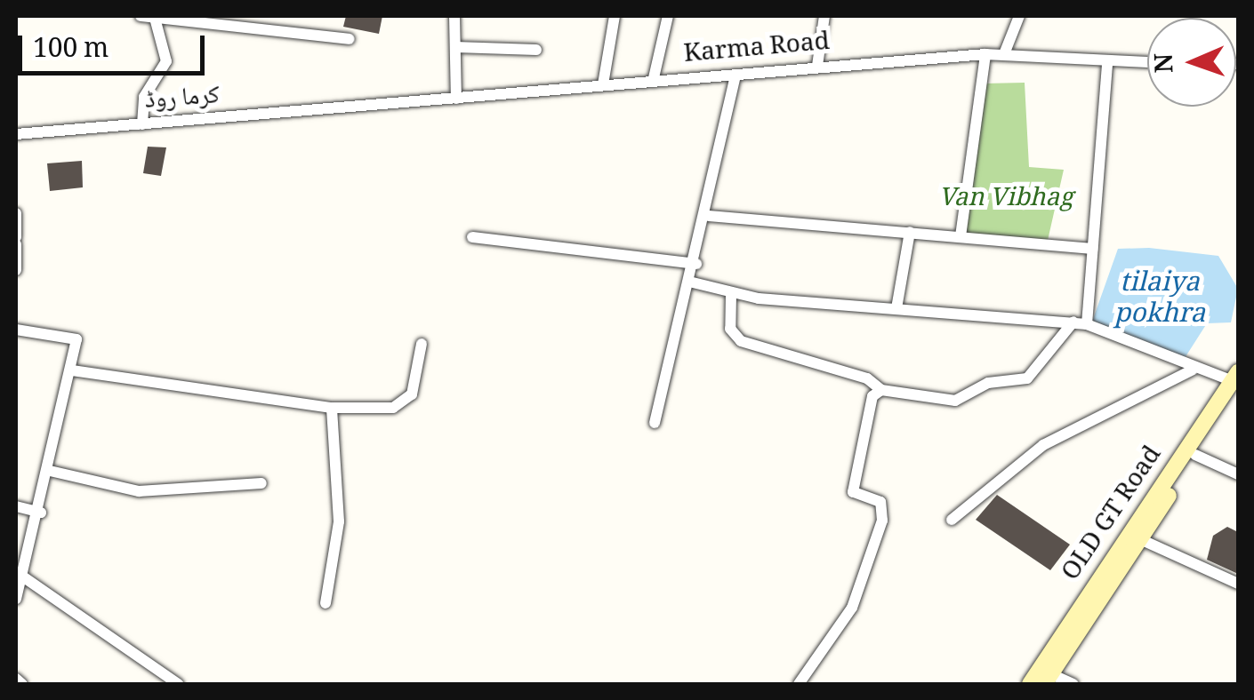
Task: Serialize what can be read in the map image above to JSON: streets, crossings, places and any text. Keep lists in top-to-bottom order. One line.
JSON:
{"streets":{"main road":["OLD GT Road"],"street":["Karma Road","کرما روڈ"]},"crossings":[["Karma Road","کرما روڈ"]],"water":["tilaiya pokhra"],"parks":["Van Vibhag"],"scale_bar":"100 m","north":"left"}
